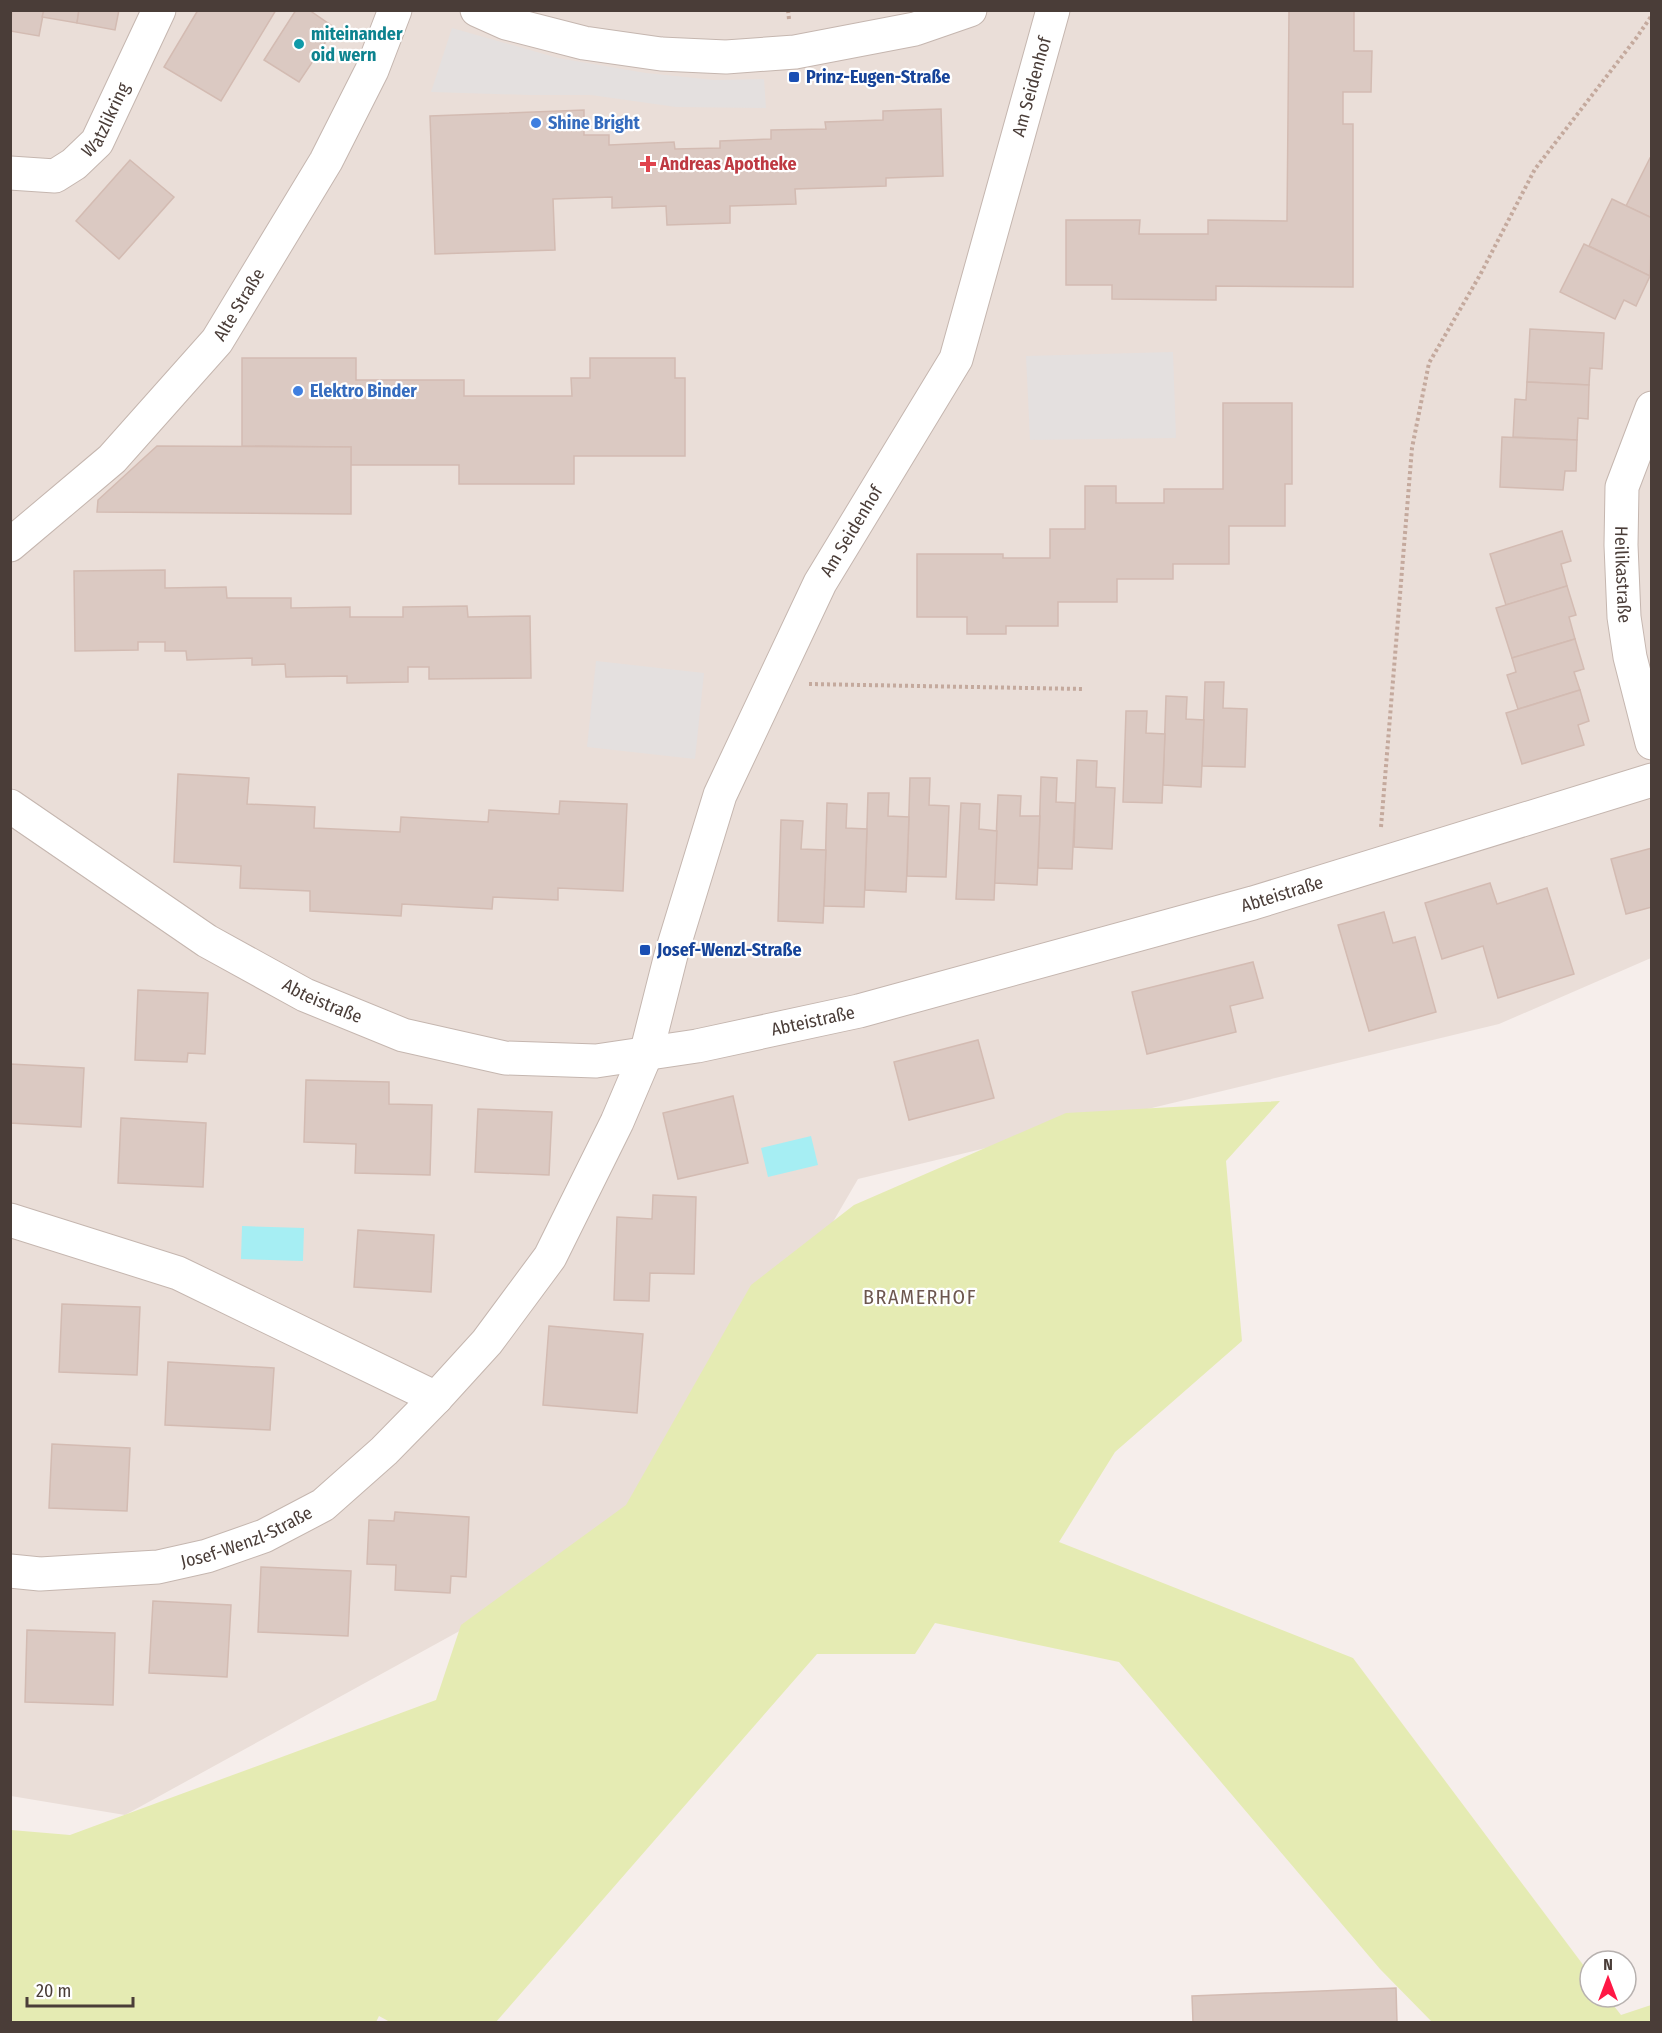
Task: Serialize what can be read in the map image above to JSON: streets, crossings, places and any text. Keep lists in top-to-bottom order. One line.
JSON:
{"streets":{"street":["Am Seidenhof","Watzlikring","Alte Straße","Heilikastraße","Abteistraße","Josef-Wenzl-Straße"]},"crossings":[["Am Seidenhof","Abteistraße"],["Am Seidenhof","Josef-Wenzl-Straße"],["Abteistraße","Josef-Wenzl-Straße"]],"districts":["BRAMERHOF"],"places":{"other":["miteinander oid wern","Shine Bright","Elektro Binder"],"transit":["Prinz-Eugen-Straße","Josef-Wenzl-Straße"],"health":["Andreas Apotheke"]},"scale_bar":"20 m","north":"top"}
